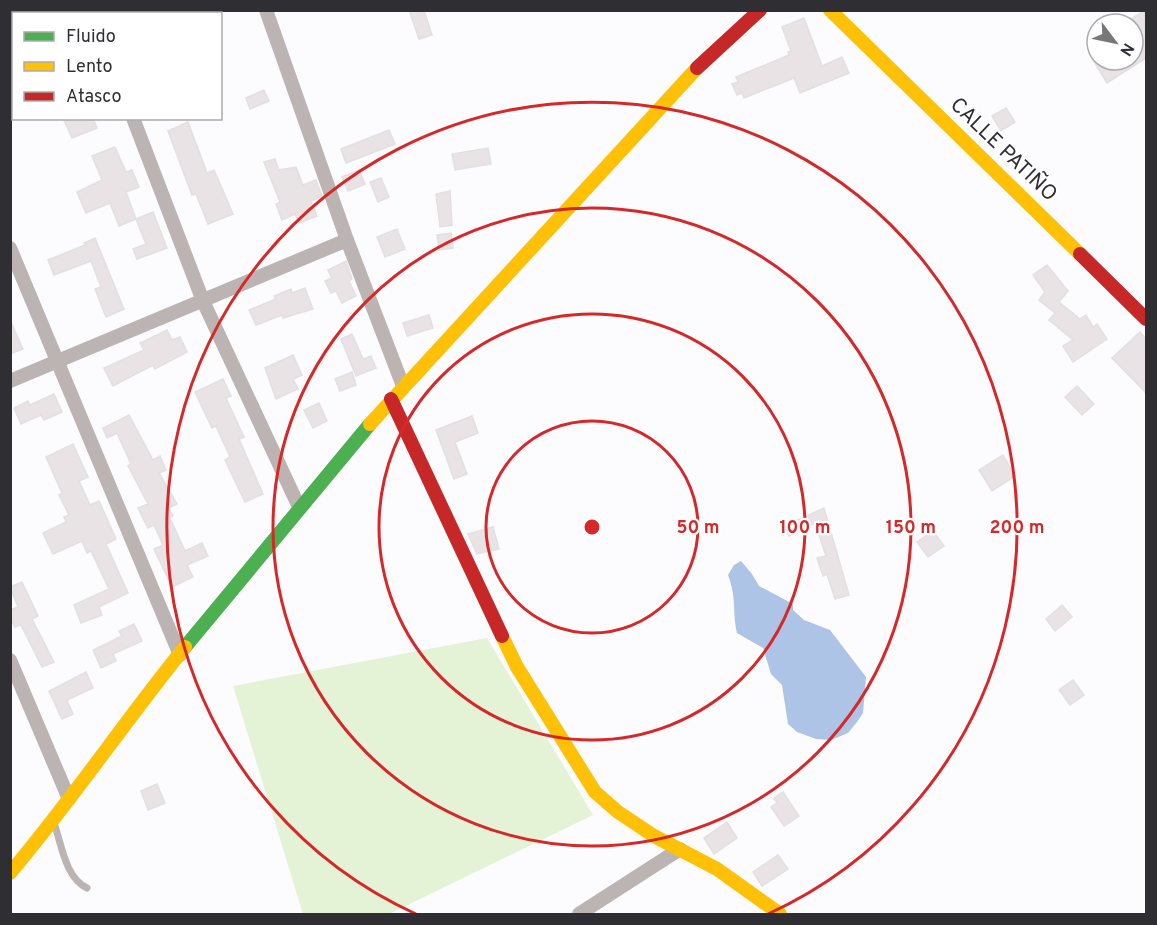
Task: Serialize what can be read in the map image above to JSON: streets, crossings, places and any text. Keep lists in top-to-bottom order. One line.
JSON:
{"streets":{"street":["CALLE PATIÑO"]},"legend":["Fluido","Lento","Atasco"],"north":"bottom right","rings":["50 m","100 m","150 m","200 m"]}
